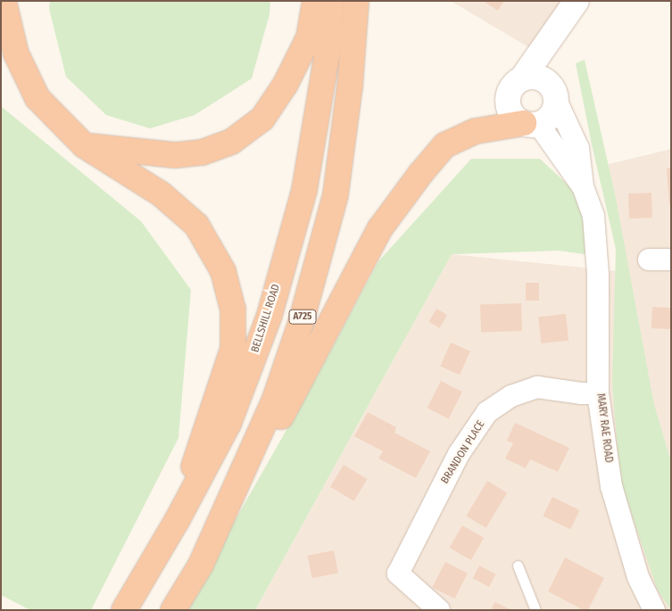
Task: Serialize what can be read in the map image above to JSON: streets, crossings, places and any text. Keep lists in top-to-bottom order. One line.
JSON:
{"streets":{"highway":["A725","BELLSHILL ROAD"],"street":["MARY RAE ROAD","BRANDON PLACE"]},"crossings":[["MARY RAE ROAD","BRANDON PLACE"]]}
